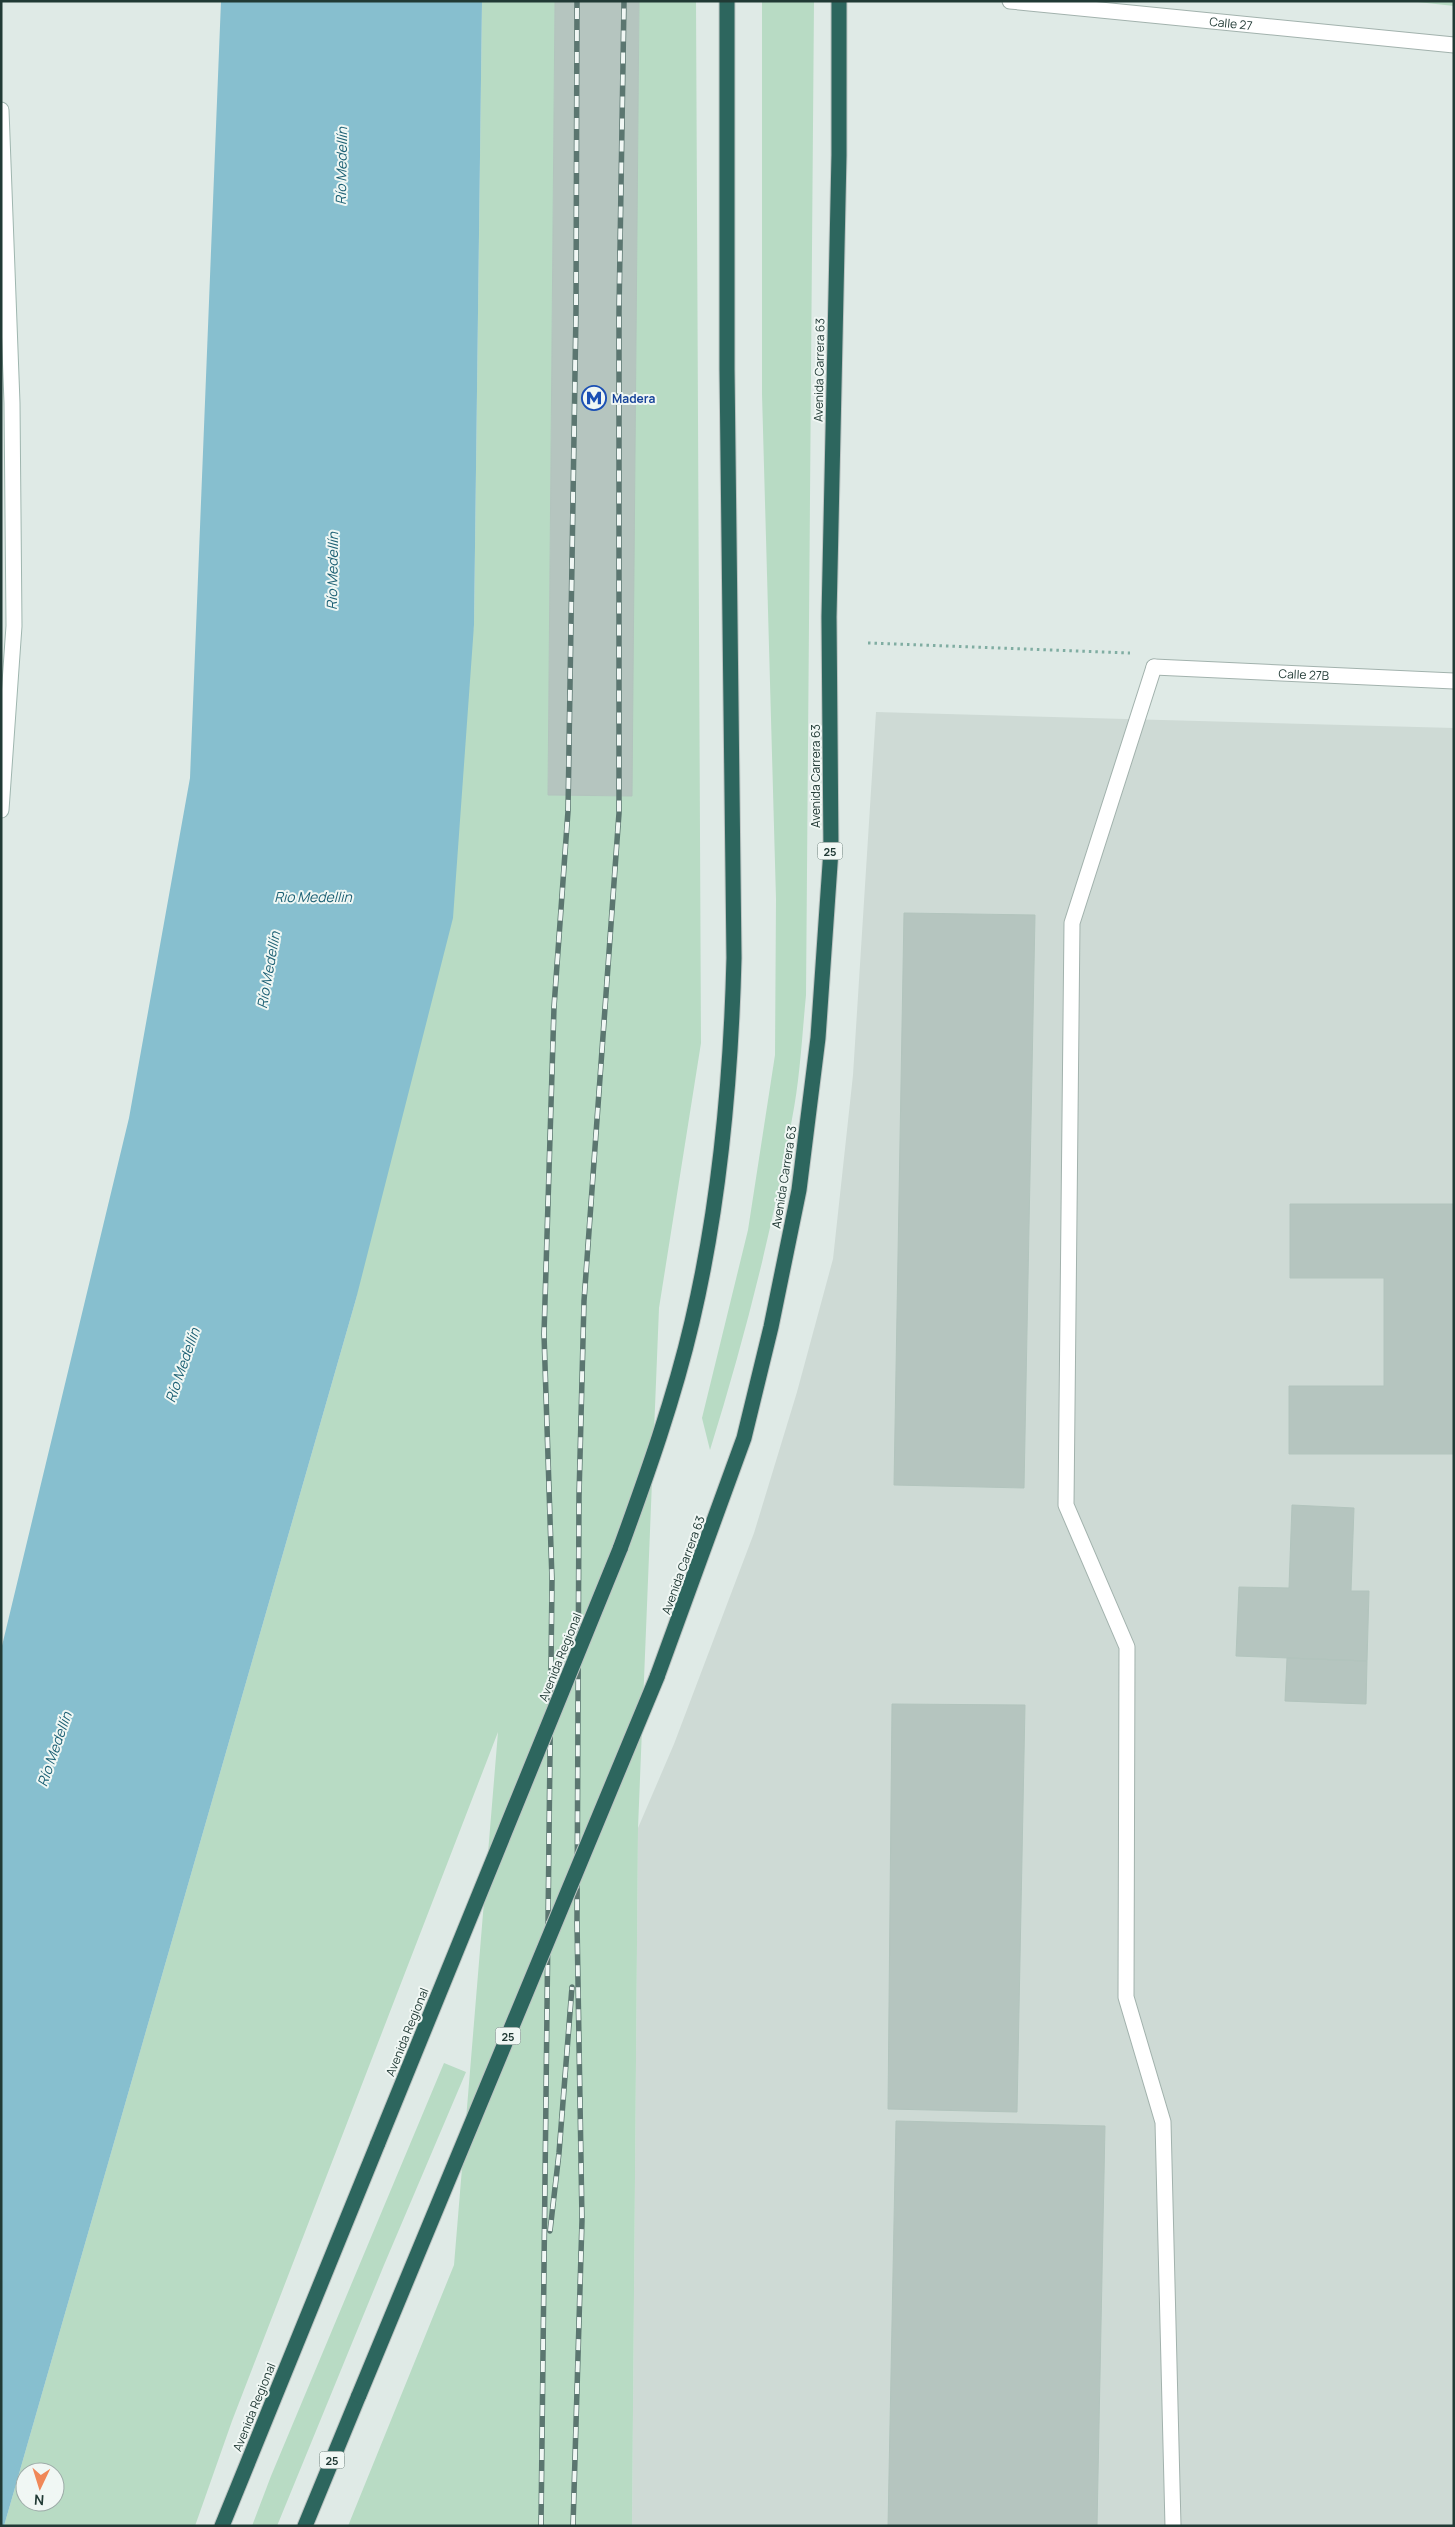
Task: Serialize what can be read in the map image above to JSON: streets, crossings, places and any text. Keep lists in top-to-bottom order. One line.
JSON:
{"streets":{"highway":["Avenida Carrera 63","25","Avenida Regional"],"main road":["Calle 27","Calle 27B"]},"water":["Río Medellín","Rio Medellin"],"places":{"metro station":["Madera"]},"north":"bottom"}
